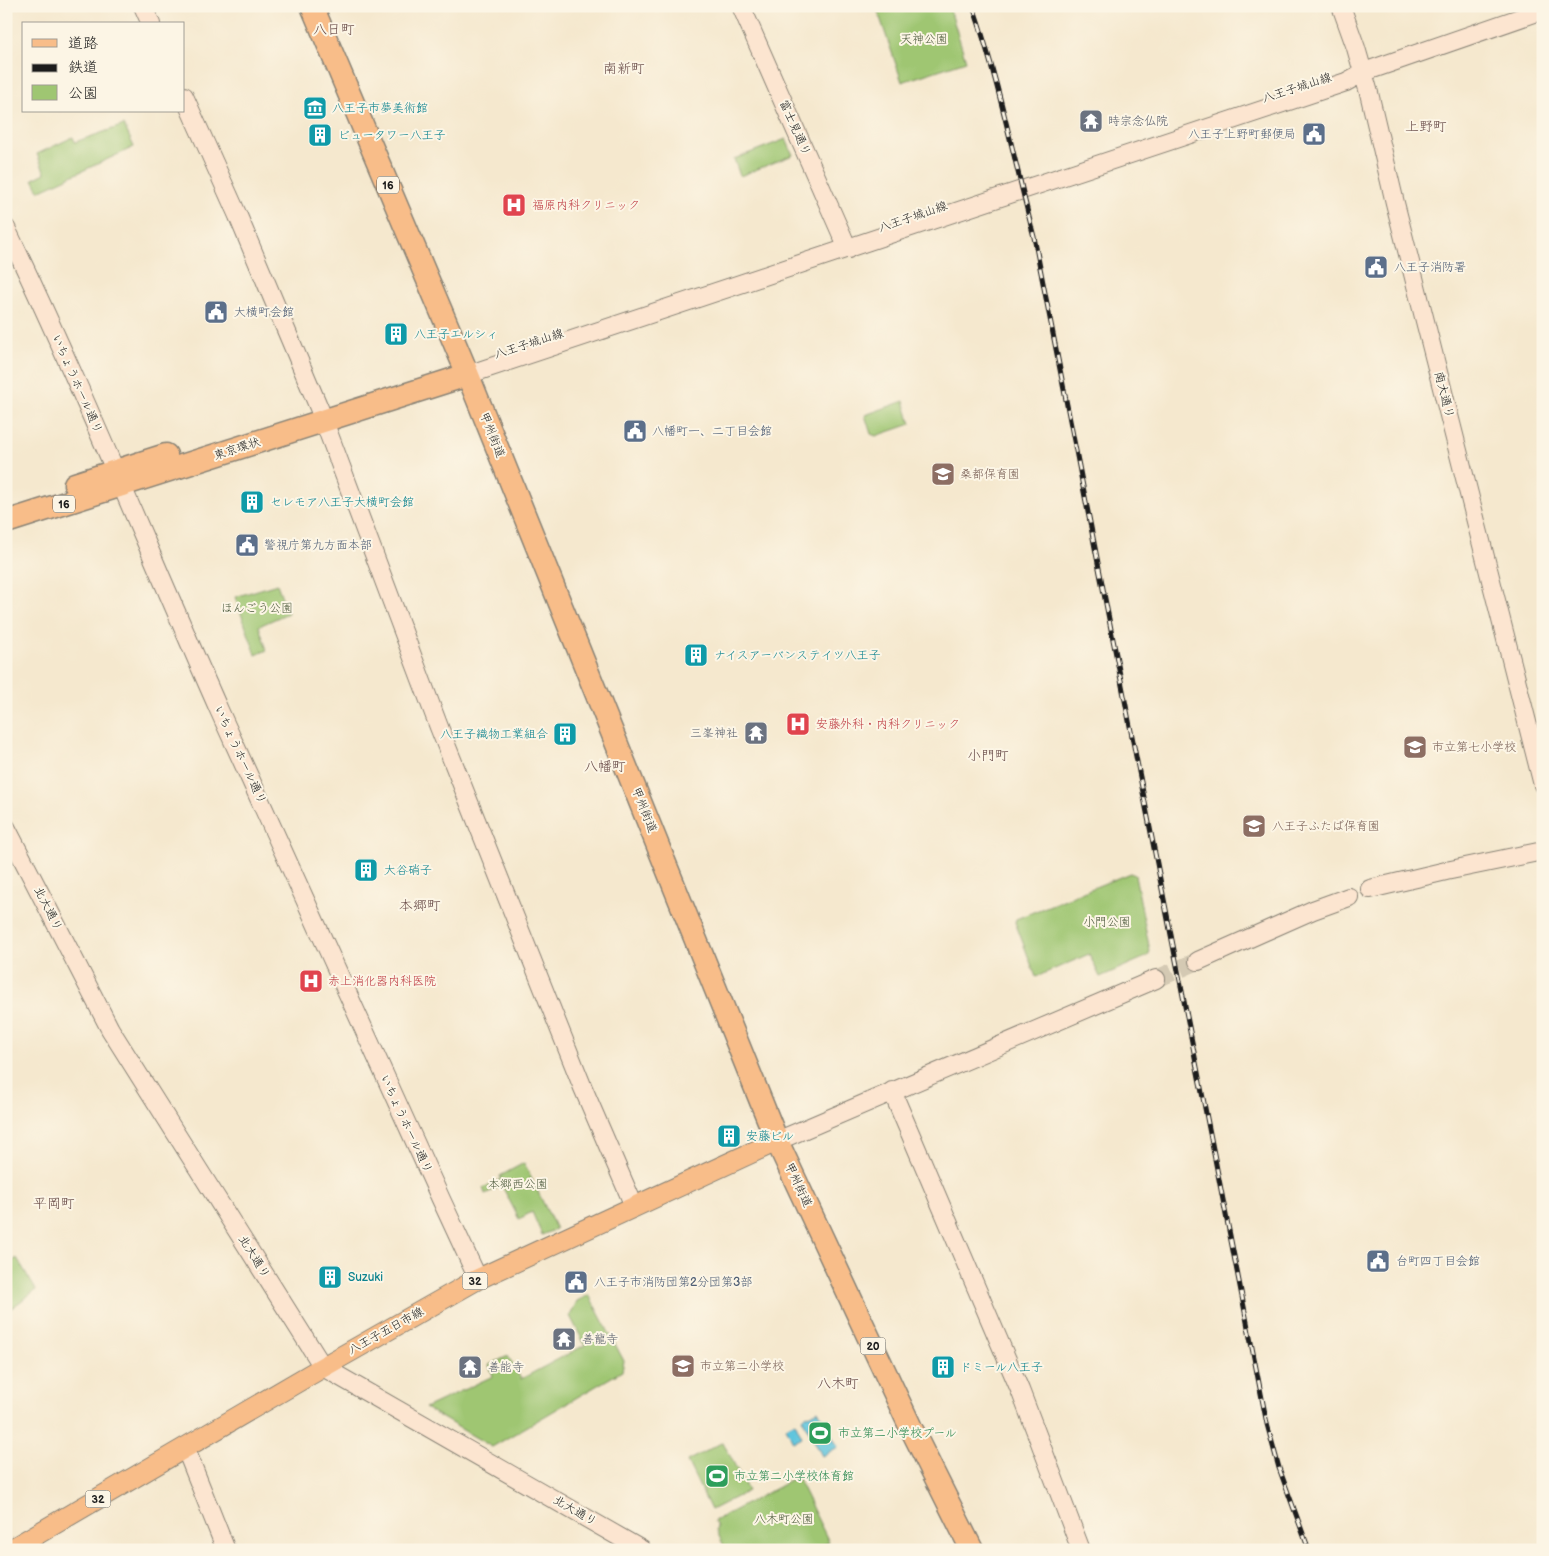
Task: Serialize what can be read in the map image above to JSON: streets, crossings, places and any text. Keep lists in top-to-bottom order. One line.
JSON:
{"streets":{"highway":["16","甲州街道","東京環状","20"],"main road":["32","八王子五日市線"],"street":["八王子城山線","富士見通り","いちょうホール通り","南大通り","北大通り"]},"crossings":[["八王子城山線","富士見通り"],["八王子城山線","南大通り"],["八王子城山線","甲州街道"],["八王子城山線","東京環状"],["いちょうホール通り","東京環状"],["いちょうホール通り","八王子五日市線"],["甲州街道","東京環状"],["甲州街道","八王子五日市線"],["北大通り","八王子五日市線"]],"districts":["八日町","南新町","上野町","小門町","八幡町","本郷町","平岡町","八木町"],"parks":["天神公園","ほんごう公園","小門公園","本郷西公園","八木町公園"],"places":{"museum":["八王子市夢美術館"],"temple":["時宗念仏院","三峯神社","善龍寺","善能寺"],"public building":["八王子上野町郵便局","八王子消防署","大横町会館","八幡町一、二丁目会館","警視庁第九方面本部","台町四丁目会館","八王子市消防団第2分団第3部"],"building":["ビュータワー八王子","八王子エルシィ","セレモア八王子大横町会館","ナイスアーバンステイツ八王子","八王子織物工業組合","大谷硝子","安藤ビル","Suzuki","ドミール八王子"],"hospital":["福原内科クリニック","安藤外科・内科クリニック","赤上消化器内科医院"],"school or university":["桑都保育園","市立第七小学校","八王子ふたば保育園","市立第二小学校"],"sports":["市立第二小学校プール","市立第二小学校体育館"]},"legend":["道路","鉄道","公園"]}
